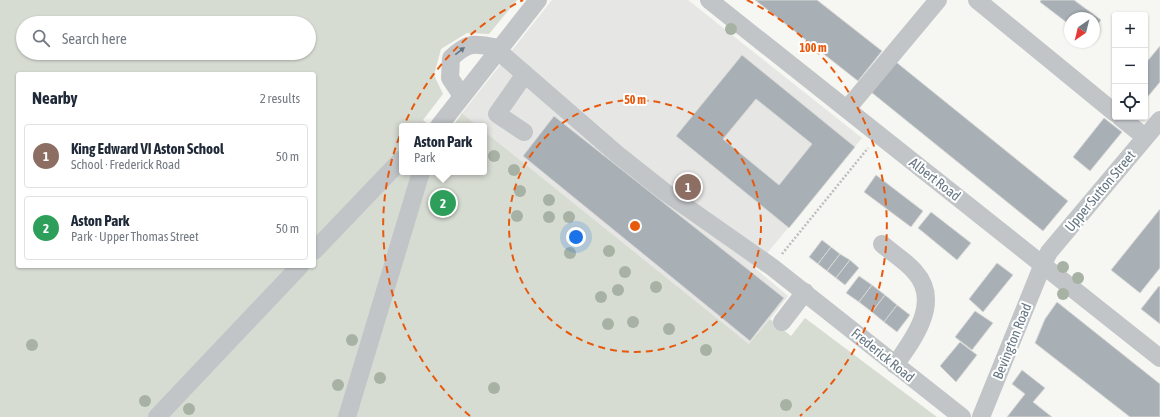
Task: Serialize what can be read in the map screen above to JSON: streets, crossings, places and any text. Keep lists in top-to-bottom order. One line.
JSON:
{"streets":{"street":["Albert Road","Upper Sutton Street","Bevington Road","Frederick Road"]},"crossings":[["Albert Road","Upper Sutton Street"],["Albert Road","Bevington Road"],["Upper Sutton Street","Bevington Road"]],"north":"bottom left","page":{"map_buttons":["+","−"],"search":"Search here","heading":["Nearby","2 results"],"popup":["Aston Park","Park"],"list":[{"mark":"1","name":"King Edward VI Aston School","note":"School · Frederick Road","value":"50 m"},{"mark":"2","name":"Aston Park","note":"Park · Upper Thomas Street","value":"50 m"}],"pins":["1","2"]},"rings":["100 m","50 m"]}
